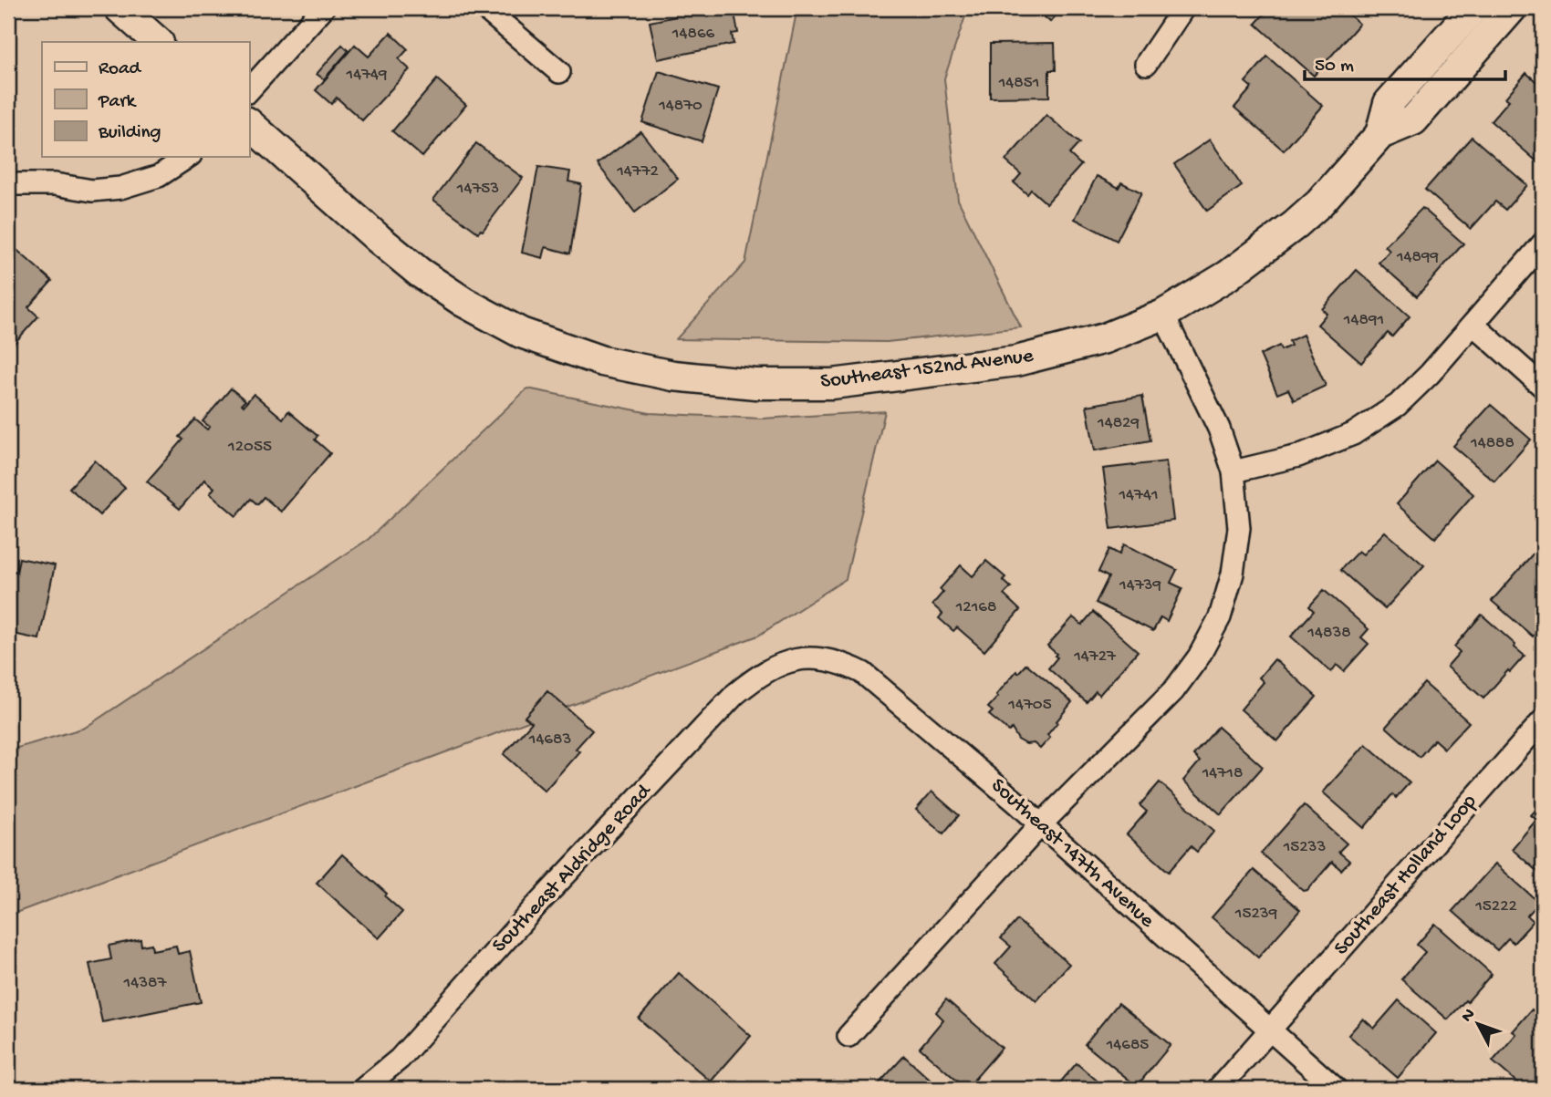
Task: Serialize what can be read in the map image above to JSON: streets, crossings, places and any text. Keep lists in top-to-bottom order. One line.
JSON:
{"streets":{"main road":["Southeast 152nd Avenue"],"street":["Southeast 147th Avenue","Southeast Aldridge Road","Southeast Holland Loop"]},"crossings":[["Southeast 147th Avenue","Southeast Aldridge Road"],["Southeast 147th Avenue","Southeast Holland Loop"]],"house_numbers":["14866","14749","14851","14870","14772","14753","14899","14891","14829","14888","12055","14741","14739","12168","14838","14727","14705","14683","14718","15233","15222","15239","14387","14685"],"legend":["Road","Park","Building"],"scale_bar":"50 m","north":"top left"}
